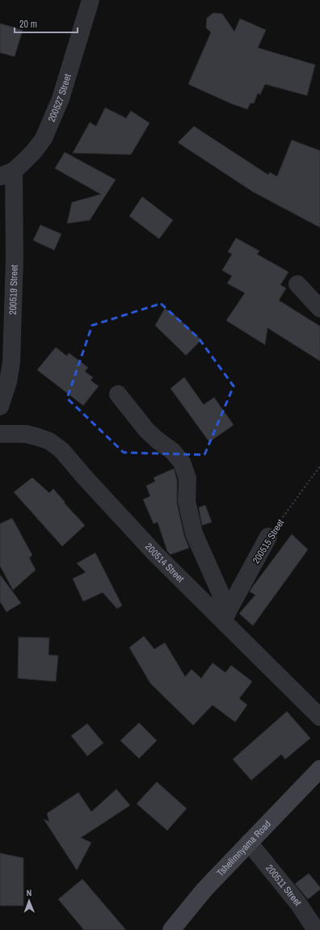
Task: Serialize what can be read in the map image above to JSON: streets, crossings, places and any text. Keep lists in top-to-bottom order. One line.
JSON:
{"streets":{"street":["200527 Street","200519 Street","200515 Street","200514 Street","Tshelimnyama Road","200511 Street"]},"crossings":[["200527 Street","200519 Street"],["200515 Street","200514 Street"],["Tshelimnyama Road","200511 Street"]],"scale_bar":"20 m","north":"top"}
